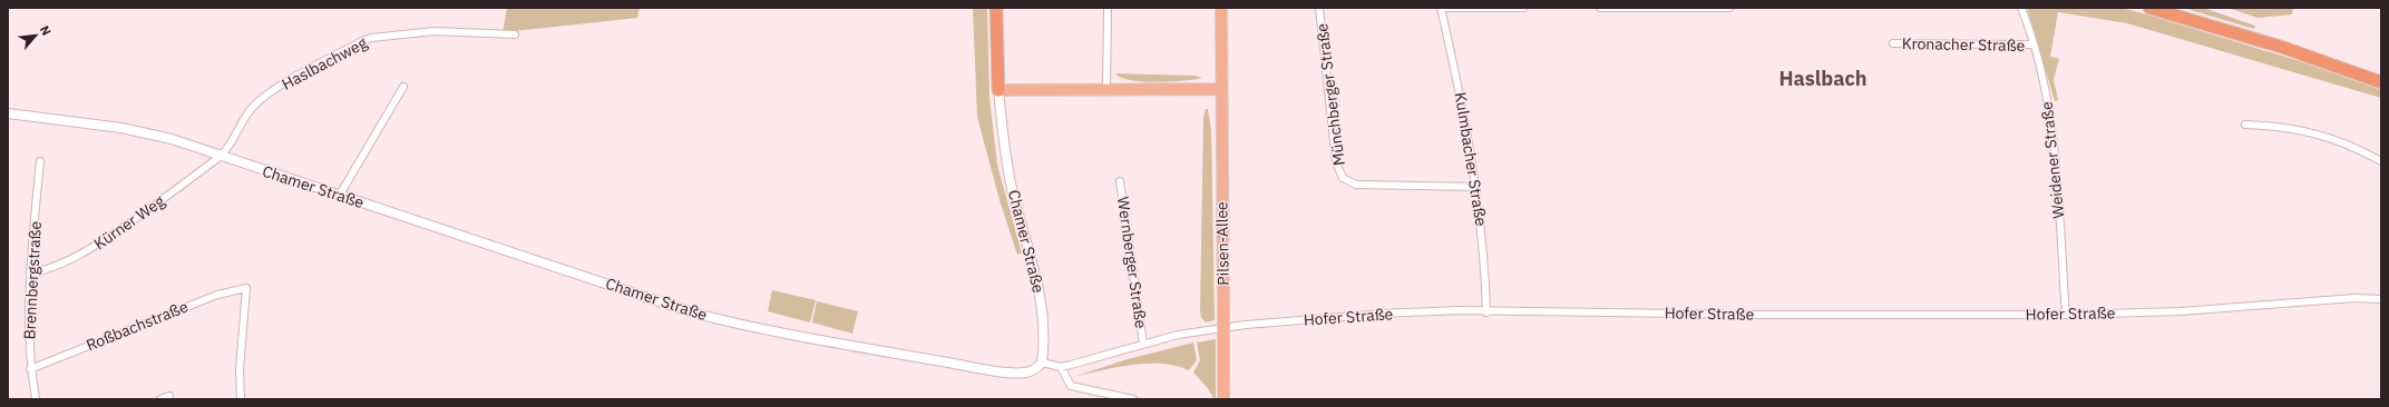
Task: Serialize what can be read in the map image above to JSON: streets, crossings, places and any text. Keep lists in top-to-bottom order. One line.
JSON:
{"streets":{"main road":["Pilsen-Allee"],"street":["Kronacher Straße","Haslbachweg","Münchberger Straße","Kulmbacher Straße","Weidener Straße","Chamer Straße","Kürner Weg","Wernberger Straße","Brennbergstraße","Hofer Straße","Roßbachstraße"]},"crossings":[["Kronacher Straße","Weidener Straße"],["Haslbachweg","Chamer Straße"],["Haslbachweg","Kürner Weg"],["Münchberger Straße","Kulmbacher Straße"],["Kulmbacher Straße","Hofer Straße"],["Weidener Straße","Hofer Straße"],["Chamer Straße","Kürner Weg"],["Chamer Straße","Hofer Straße"],["Kürner Weg","Brennbergstraße"],["Wernberger Straße","Hofer Straße"],["Brennbergstraße","Roßbachstraße"]],"districts":["Haslbach"],"north":"top right"}
